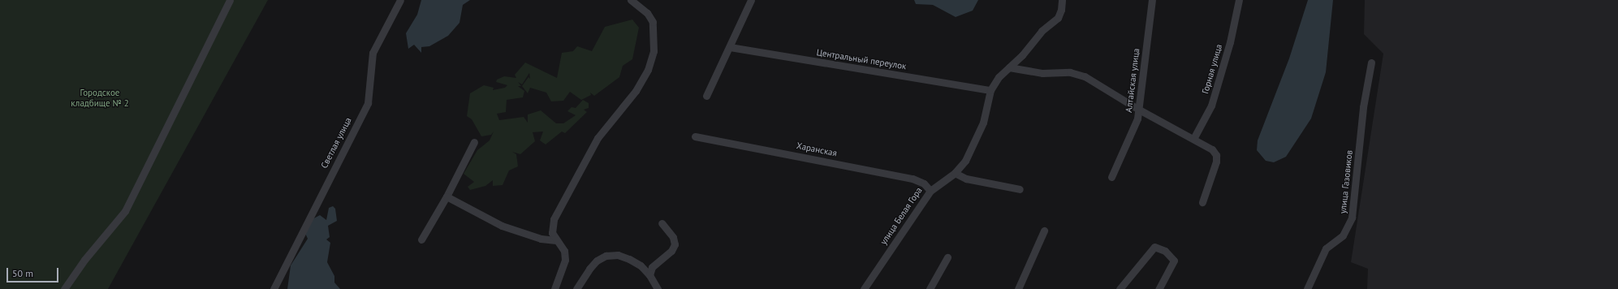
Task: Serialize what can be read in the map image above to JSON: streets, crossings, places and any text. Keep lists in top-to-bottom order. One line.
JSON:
{"streets":{"street":["Центральный переулок","Горная улица","Алтайская улица","Светлая улица","Харанская","улица Газовиков","улица Белая Гора"]},"crossings":[["Центральный переулок","улица Белая Гора"],["Харанская","улица Белая Гора"]],"parks":["Городское кладбище № 2"],"scale_bar":"50 m"}
